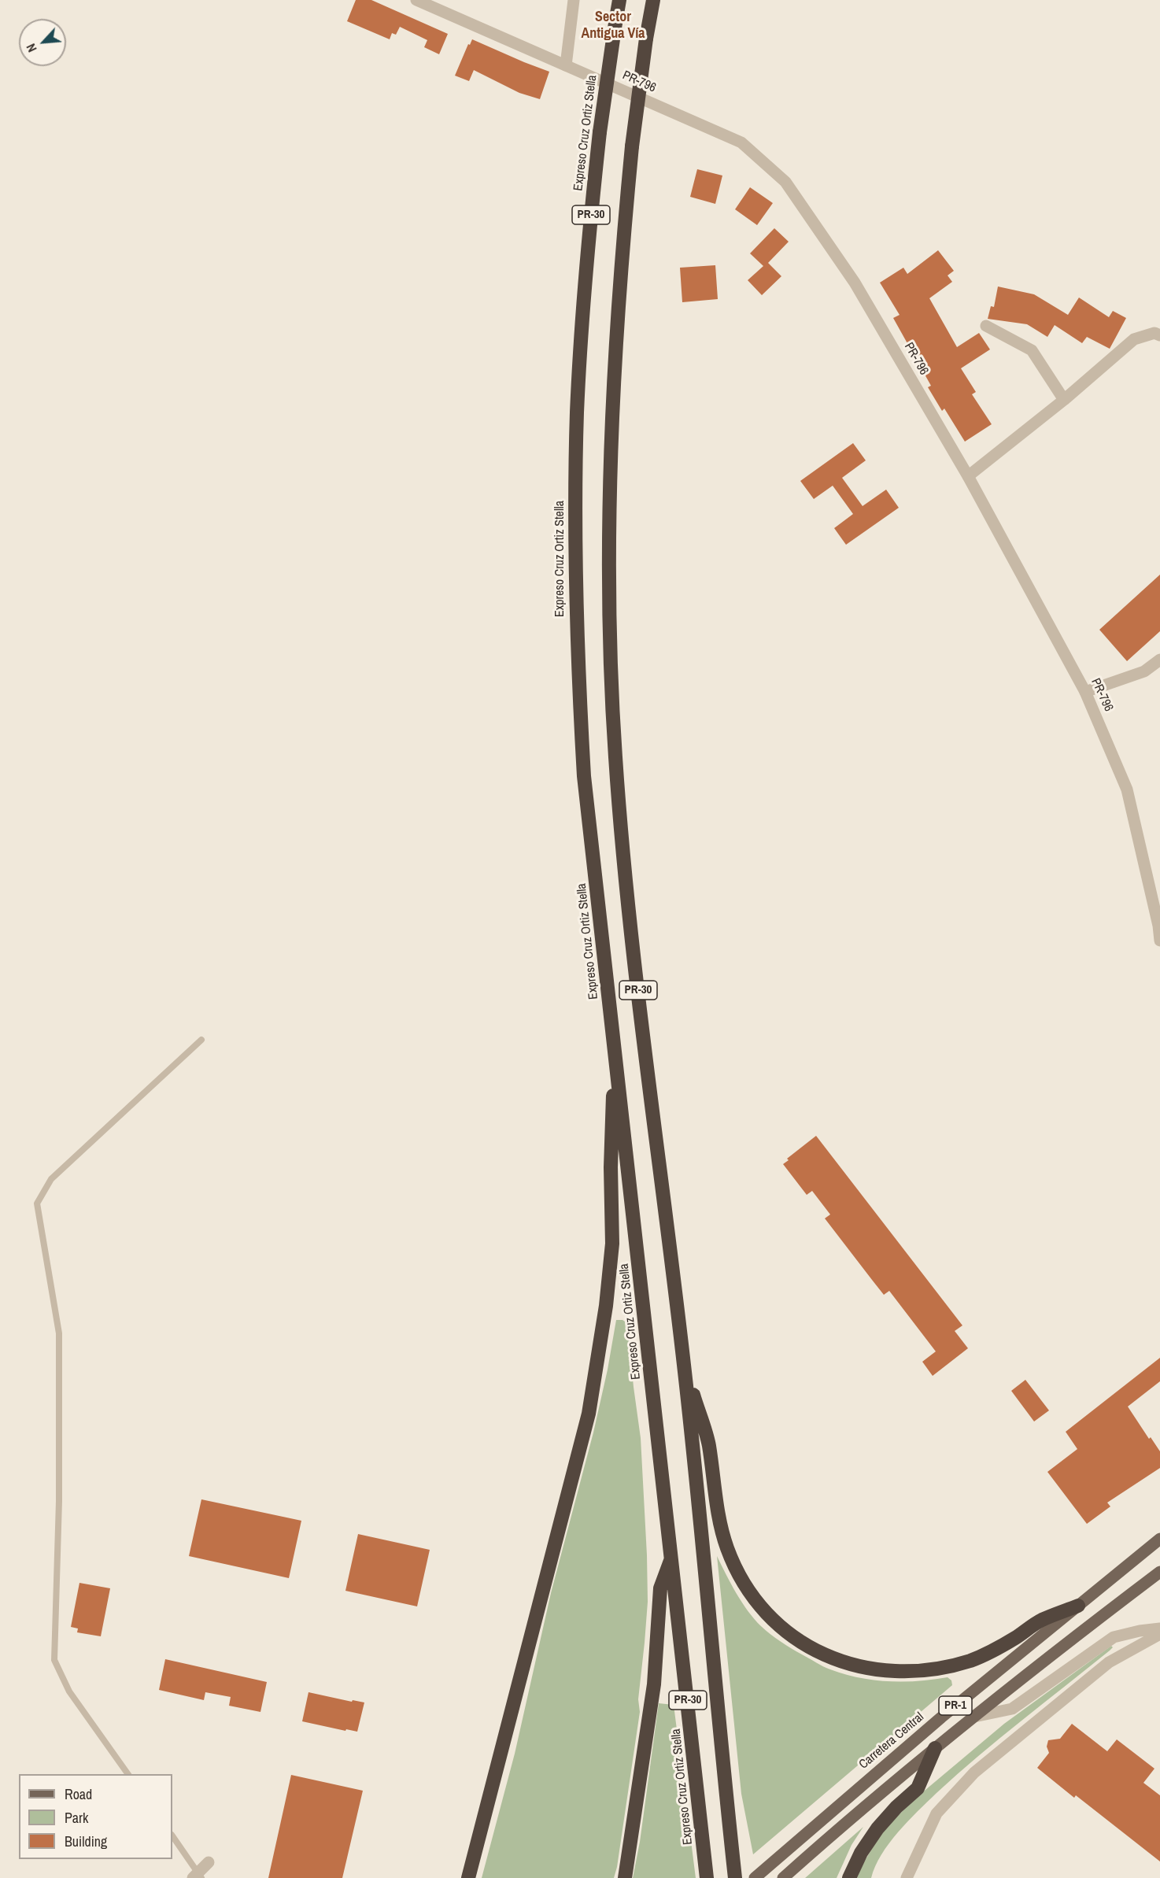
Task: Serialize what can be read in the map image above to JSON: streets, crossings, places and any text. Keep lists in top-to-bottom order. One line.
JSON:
{"streets":{"highway":["Expreso Cruz Ortiz Stella","PR-30"],"main road":["PR-1","Carretera Central"],"street":["PR-796"]},"districts":["Sector Antigua Vía"],"legend":["Road","Park","Building"],"north":"bottom left"}
